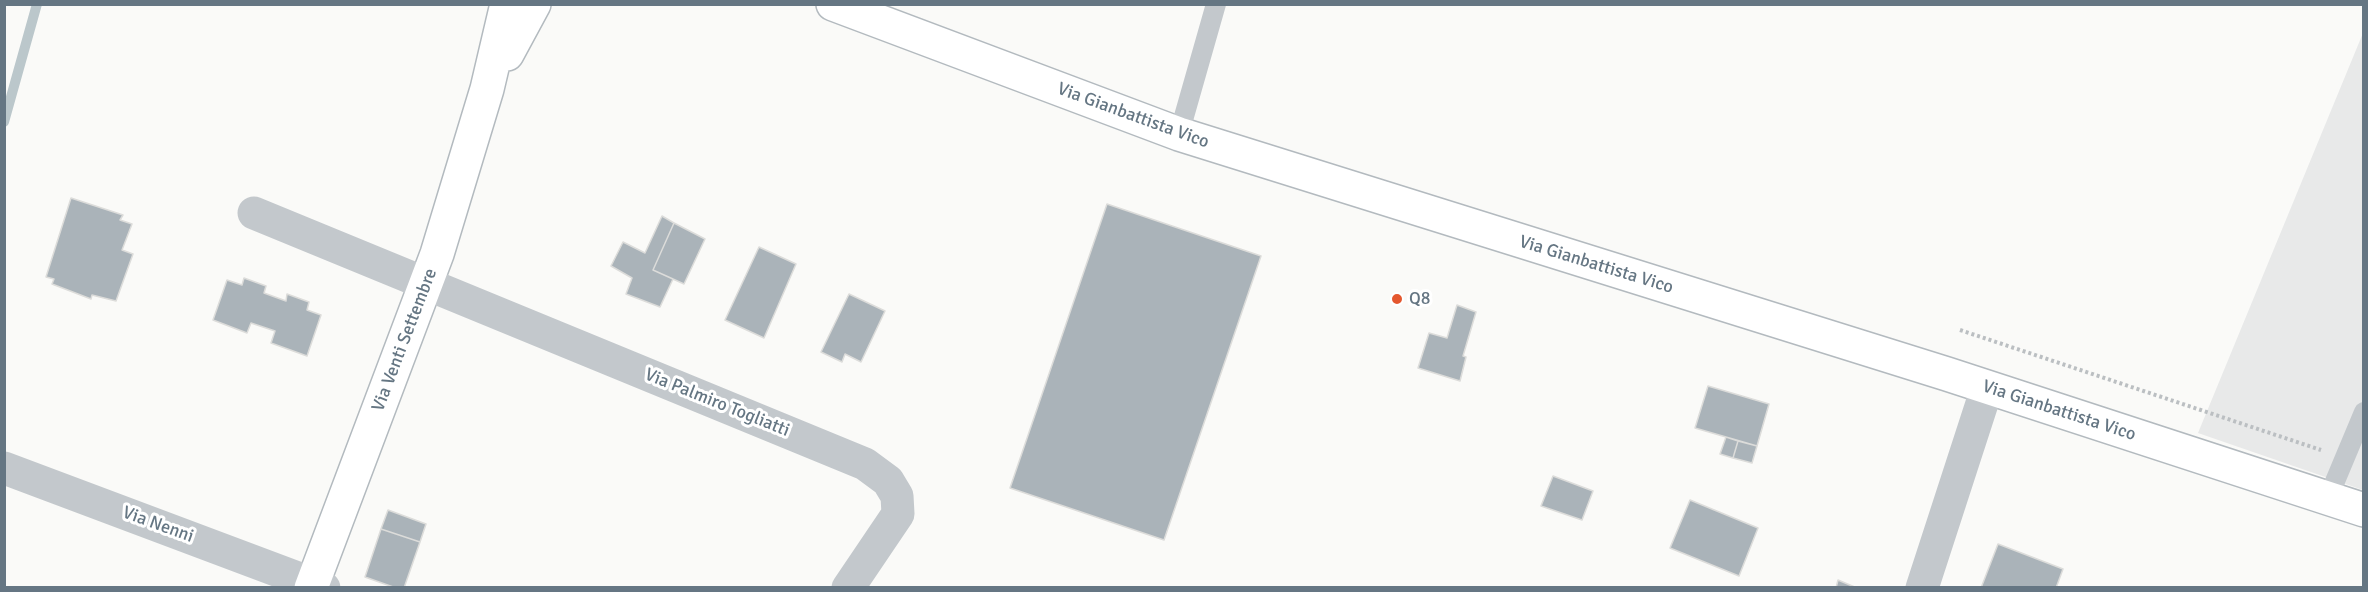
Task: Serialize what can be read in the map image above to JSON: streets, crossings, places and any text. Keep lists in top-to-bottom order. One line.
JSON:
{"streets":{"main road":["Via Gianbattista Vico","Via Venti Settembre"],"street":["Via Palmiro Togliatti","Via Nenni"]},"crossings":[["Via Venti Settembre","Via Palmiro Togliatti"],["Via Venti Settembre","Via Nenni"]],"places":["Q8"]}
